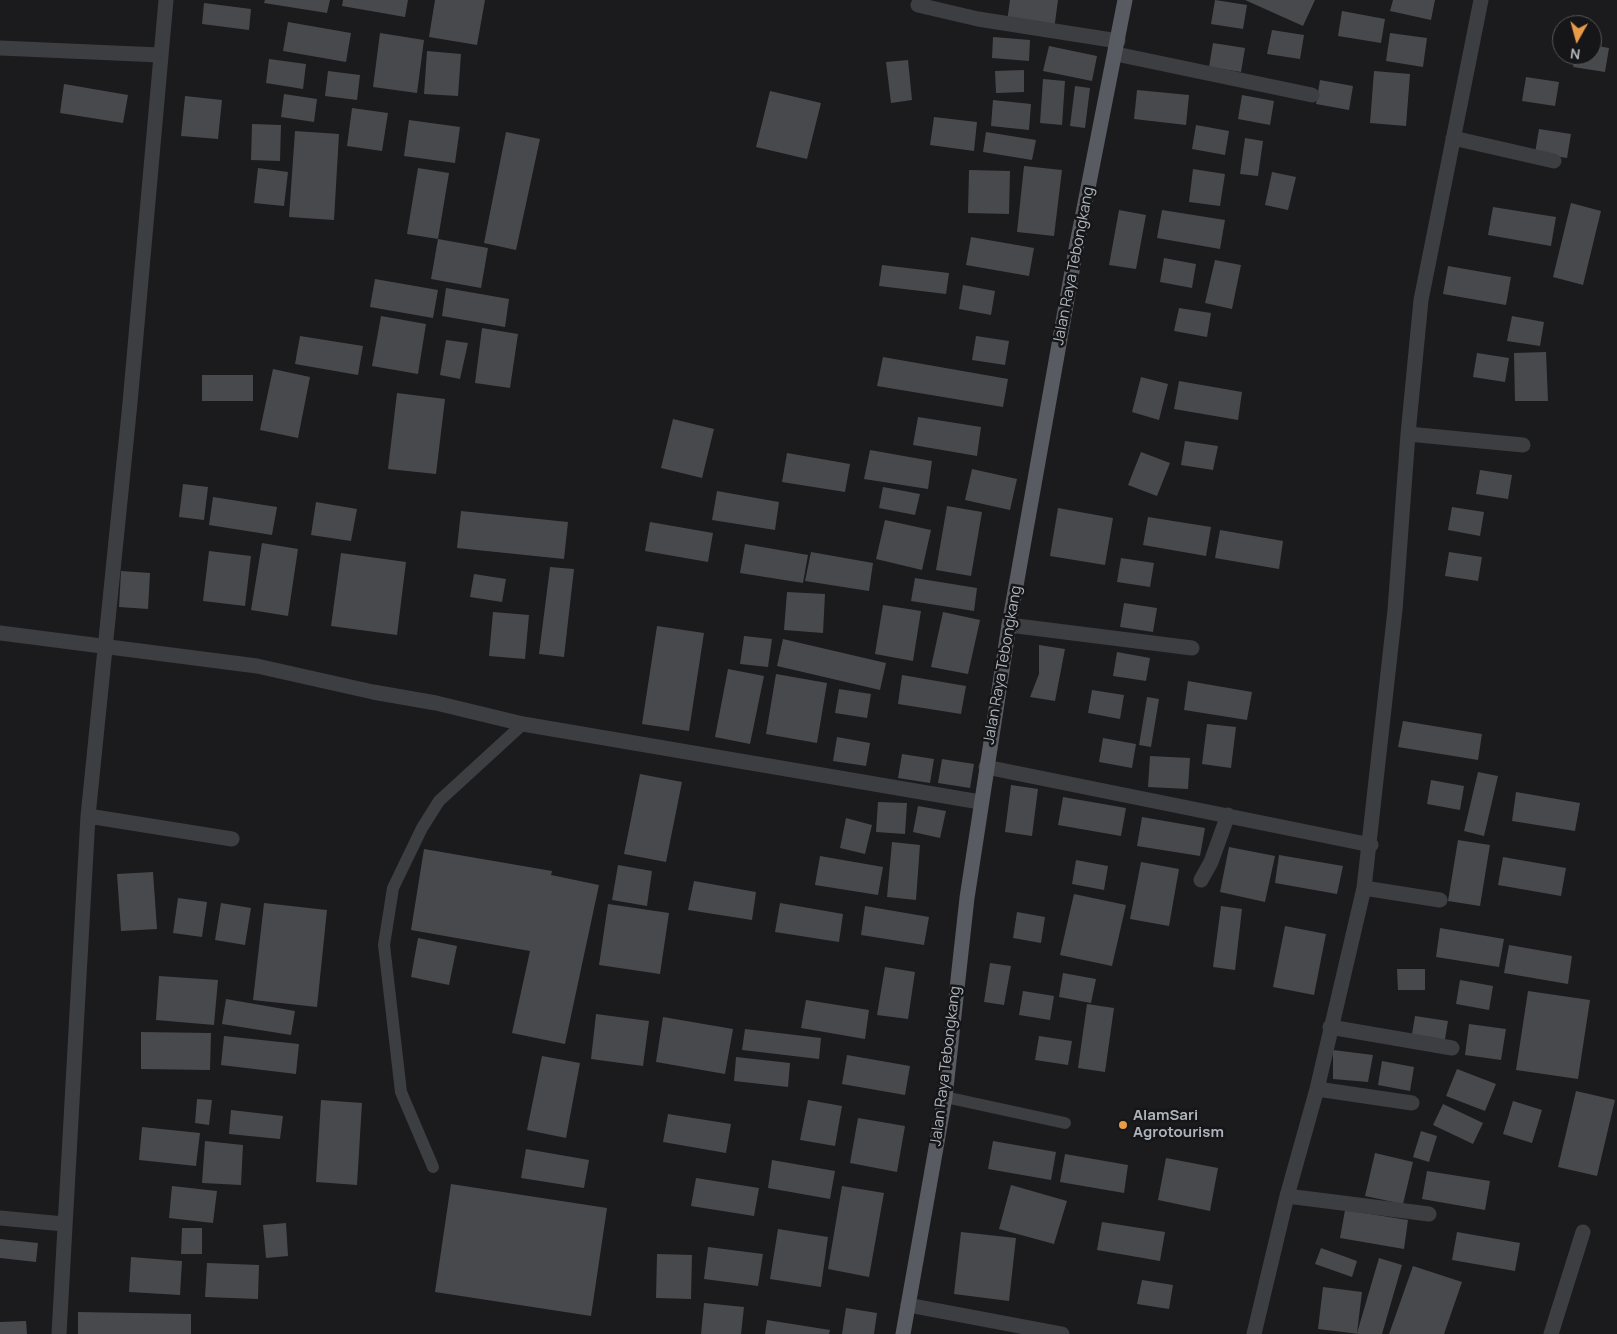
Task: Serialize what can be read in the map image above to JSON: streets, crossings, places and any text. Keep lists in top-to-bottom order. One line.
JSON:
{"streets":{"main road":["Jalan Raya Tebongkang"]},"places":["AlamSari Agrotourism"],"north":"bottom"}
